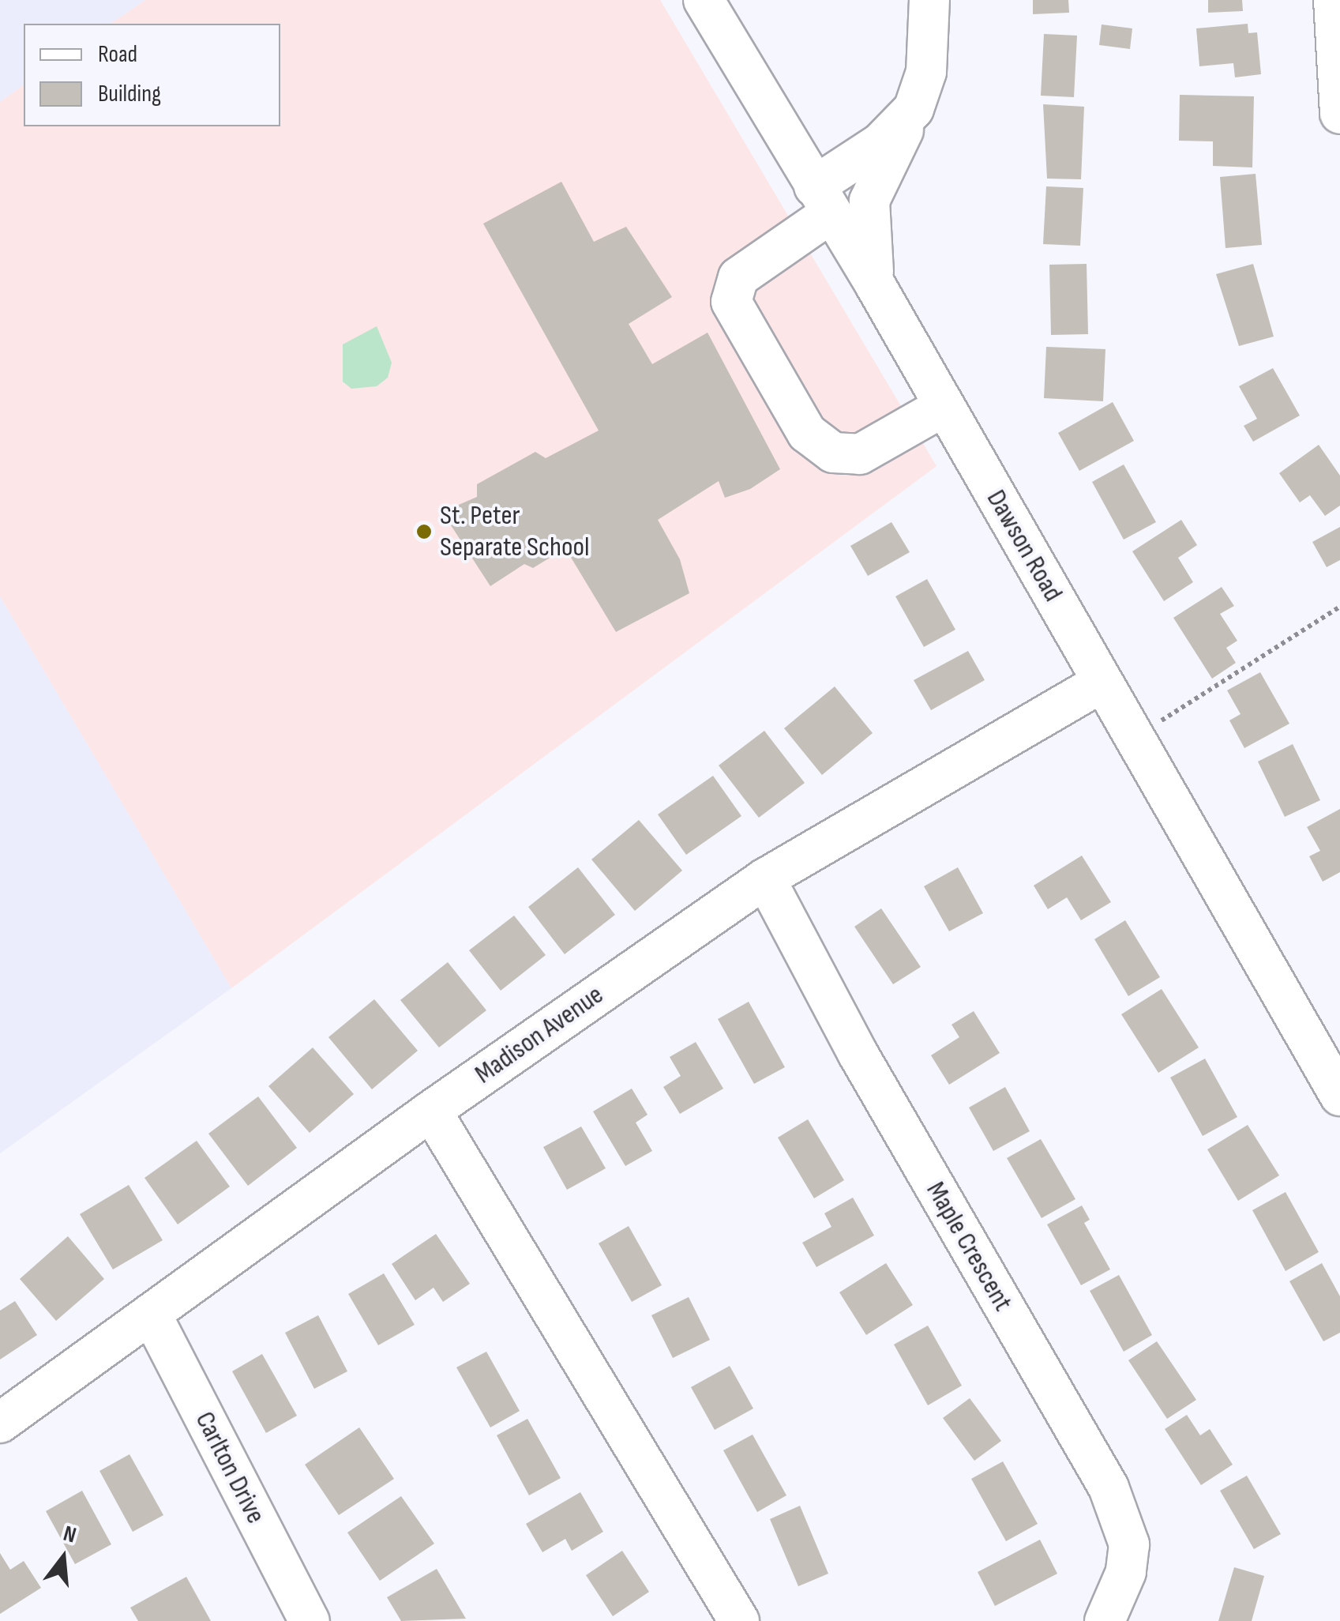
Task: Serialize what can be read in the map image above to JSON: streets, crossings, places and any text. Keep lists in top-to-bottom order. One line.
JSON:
{"streets":{"street":["Dawson Road","Madison Avenue","Maple Crescent","Carlton Drive"]},"crossings":[["Dawson Road","Madison Avenue"],["Madison Avenue","Maple Crescent"],["Madison Avenue","Carlton Drive"]],"places":["St. Peter Separate School"],"legend":["Road","Building"],"north":"top"}
